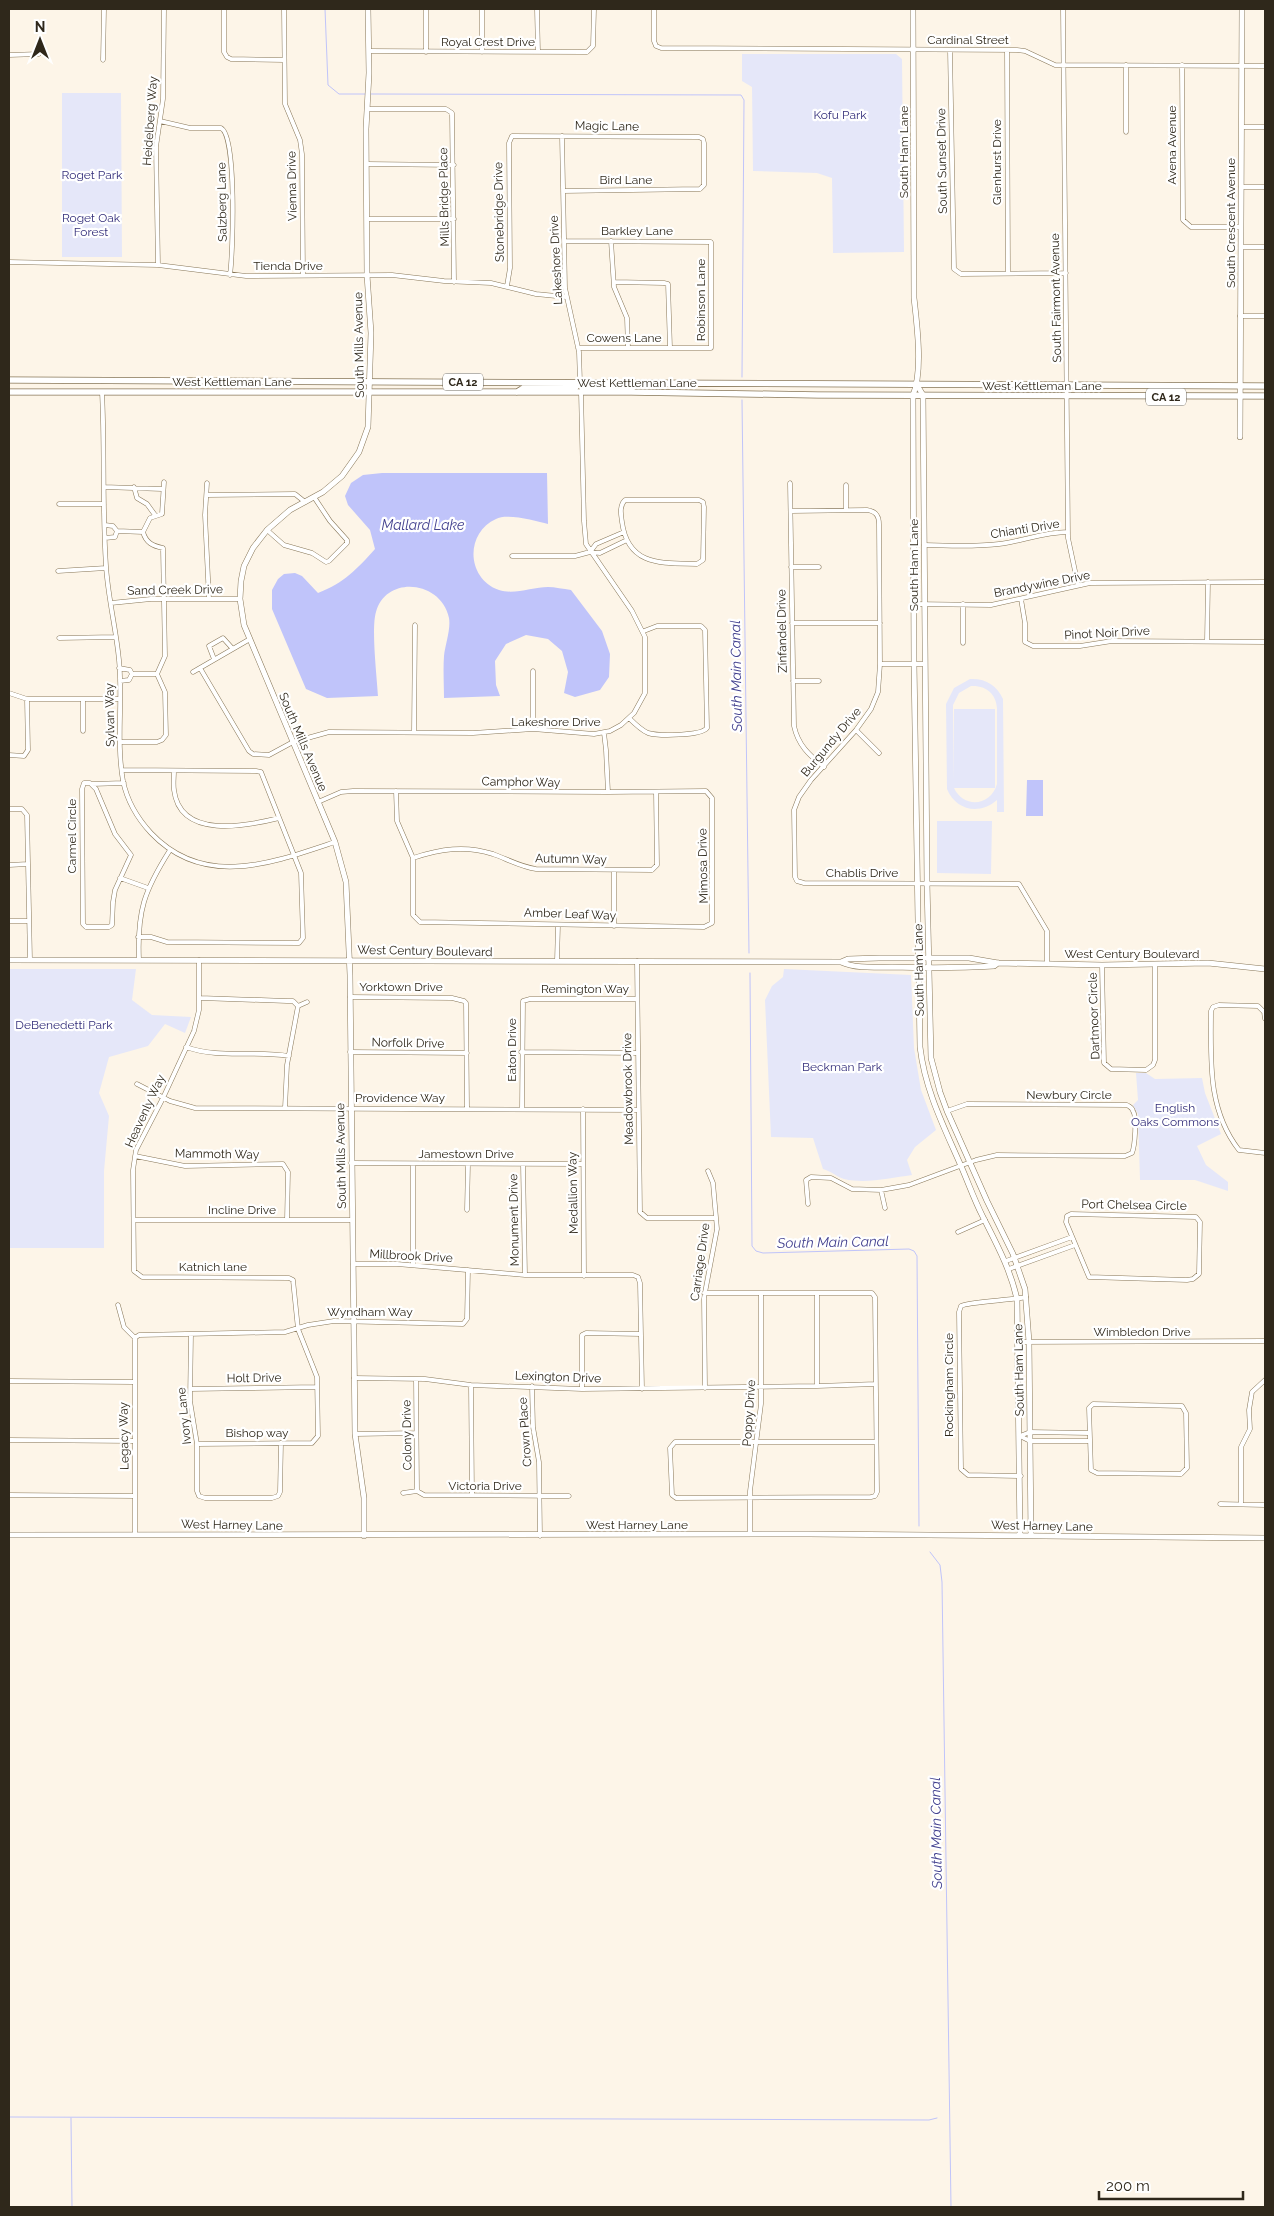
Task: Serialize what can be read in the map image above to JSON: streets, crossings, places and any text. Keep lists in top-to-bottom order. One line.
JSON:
{"streets":{"main road":["South Ham Lane","South Crescent Avenue","South Mills Avenue","West Kettleman Lane","CA 12","West Century Boulevard","West Harney Lane"],"street":["Cardinal Street","Royal Crest Drive","Heidelberg Way","Magic Lane","Avena Avenue","South Sunset Drive","Glenhurst Drive","Bird Lane","Vienna Drive","Mills Bridge Place","Salzberg Lane","Stonebridge Drive","Barkley Lane","Lakeshore Drive","Tienda Drive","South Fairmont Avenue","Robinson Lane","Cowens Lane","Chianti Drive","Brandywine Drive","Sand Creek Drive","Zinfandel Drive","Pinot Noir Drive","Sylvan Way","Burgundy Drive","Camphor Way","Carmel Circle","Autumn Way","Mimosa Drive","Chablis Drive","Amber Leaf Way","Yorktown Drive","Remington Way","Dartmoor Circle","Norfolk Drive","Eaton Drive","Meadowbrook Drive","Newbury Circle","Providence Way","Heavenly Way","Mammoth Way","Jamestown Drive","Medallion Way","Port Chelsea Circle","Incline Drive","Monument Drive","Millbrook Drive","Carriage Drive","Katnich lane","Wyndham Way","Wimbledon Drive","Lexington Drive","Holt Drive","Rockingham Circle","Poppy Drive","Ivory Lane","Crown Place","Bishop way","Colony Drive","Legacy Way","Victoria Drive"]},"crossings":[["Cardinal Street","Avena Avenue"],["Cardinal Street","South Ham Lane"],["Cardinal Street","South Sunset Drive"],["Cardinal Street","Glenhurst Drive"],["Cardinal Street","South Crescent Avenue"],["Cardinal Street","South Fairmont Avenue"],["Royal Crest Drive","South Mills Avenue"],["Heidelberg Way","Salzberg Lane"],["Heidelberg Way","Tienda Drive"],["Magic Lane","Bird Lane"],["Magic Lane","Stonebridge Drive"],["Magic Lane","Lakeshore Drive"],["Avena Avenue","South Crescent Avenue"],["South Ham Lane","West Kettleman Lane"],["South Ham Lane","Chianti Drive"],["South Ham Lane","Brandywine Drive"],["South Ham Lane","Chablis Drive"],["South Ham Lane","West Century Boulevard"],["South Ham Lane","Newbury Circle"],["South Ham Lane","Wimbledon Drive"],["South Ham Lane","Rockingham Circle"],["South Ham Lane","West Harney Lane"],["South Sunset Drive","Glenhurst Drive"],["Bird Lane","Lakeshore Drive"],["Vienna Drive","Tienda Drive"],["Mills Bridge Place","Tienda Drive"],["Mills Bridge Place","South Mills Avenue"],["Salzberg Lane","Tienda Drive"],["Stonebridge Drive","Tienda Drive"],["South Crescent Avenue","West Kettleman Lane"],["Barkley Lane","Lakeshore Drive"],["Barkley Lane","Robinson Lane"],["Lakeshore Drive","Tienda Drive"],["Lakeshore Drive","Cowens Lane"],["Lakeshore Drive","South Mills Avenue"],["Lakeshore Drive","West Kettleman Lane"],["Tienda Drive","South Mills Avenue"],["South Fairmont Avenue","West Kettleman Lane"],["South Fairmont Avenue","Chianti Drive"],["South Fairmont Avenue","Brandywine Drive"],["Robinson Lane","Cowens Lane"],["South Mills Avenue","West Kettleman Lane"],["South Mills Avenue","Sand Creek Drive"],["South Mills Avenue","Sylvan Way"],["South Mills Avenue","Camphor Way"],["South Mills Avenue","West Century Boulevard"],["South Mills Avenue","Yorktown Drive"],["South Mills Avenue","Norfolk Drive"],["South Mills Avenue","Providence Way"],["South Mills Avenue","Jamestown Drive"],["South Mills Avenue","Incline Drive"],["South Mills Avenue","Millbrook Drive"],["South Mills Avenue","Wyndham Way"],["South Mills Avenue","Lexington Drive"],["South Mills Avenue","West Harney Lane"],["West Kettleman Lane","Sylvan Way"],["Brandywine Drive","Pinot Noir Drive"],["Sand Creek Drive","Sylvan Way"],["Zinfandel Drive","Burgundy Drive"],["Burgundy Drive","Chablis Drive"],["Camphor Way","Autumn Way"],["Camphor Way","Mimosa Drive"],["Autumn Way","Amber Leaf Way"],["Mimosa Drive","Amber Leaf Way"],["Chablis Drive","West Century Boulevard"],["West Century Boulevard","Dartmoor Circle"],["West Century Boulevard","Meadowbrook Drive"],["West Century Boulevard","Heavenly Way"],["Yorktown Drive","Norfolk Drive"],["Remington Way","Eaton Drive"],["Remington Way","Meadowbrook Drive"],["Eaton Drive","Providence Way"],["Meadowbrook Drive","Providence Way"],["Meadowbrook Drive","Carriage Drive"],["Providence Way","Heavenly Way"],["Providence Way","Medallion Way"],["Heavenly Way","Mammoth Way"],["Heavenly Way","Incline Drive"],["Heavenly Way","Katnich lane"],["Mammoth Way","Incline Drive"],["Jamestown Drive","Medallion Way"],["Jamestown Drive","Monument Drive"],["Medallion Way","Millbrook Drive"],["Monument Drive","Millbrook Drive"],["Millbrook Drive","Wyndham Way"],["Carriage Drive","Lexington Drive"],["Katnich lane","Wyndham Way"],["Wyndham Way","Ivory Lane"],["Wyndham Way","Legacy Way"],["Lexington Drive","Poppy Drive"],["Lexington Drive","Crown Place"],["Lexington Drive","Colony Drive"],["Holt Drive","Ivory Lane"],["Holt Drive","Bishop way"],["Poppy Drive","West Harney Lane"],["Ivory Lane","Bishop way"],["Crown Place","Victoria Drive"],["Crown Place","West Harney Lane"],["Colony Drive","Victoria Drive"],["Legacy Way","West Harney Lane"]],"water":["Mallard Lake","South Main Canal"],"parks":["Kofu Park","Roget Park","Roget Oak Forest","DeBenedetti Park","Beckman Park","English Oaks Commons"],"scale_bar":"200 m","north":"top"}
